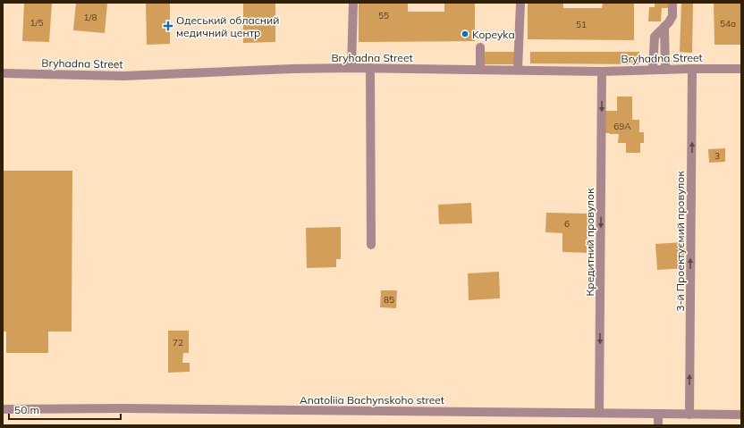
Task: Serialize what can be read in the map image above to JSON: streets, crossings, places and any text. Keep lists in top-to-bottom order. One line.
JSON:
{"streets":{"street":["Bryhadna Street","3-й Проектуємий провулок","Кредитний провулок","Anatoliia Bachynskoho street"]},"crossings":[["Bryhadna Street","3-й Проектуємий провулок"],["Bryhadna Street","Кредитний провулок"],["3-й Проектуємий провулок","Anatoliia Bachynskoho street"],["Кредитний провулок","Anatoliia Bachynskoho street"]],"one_way":["3-й Проектуємий провулок","Кредитний провулок"],"places":{"health":["Одеський обласний медичний центр"],"other":["Kopeyka"]},"house_numbers":["55","1/8","1/5","54а","51","69А","3","6","85","72"],"scale_bar":"50 m"}
